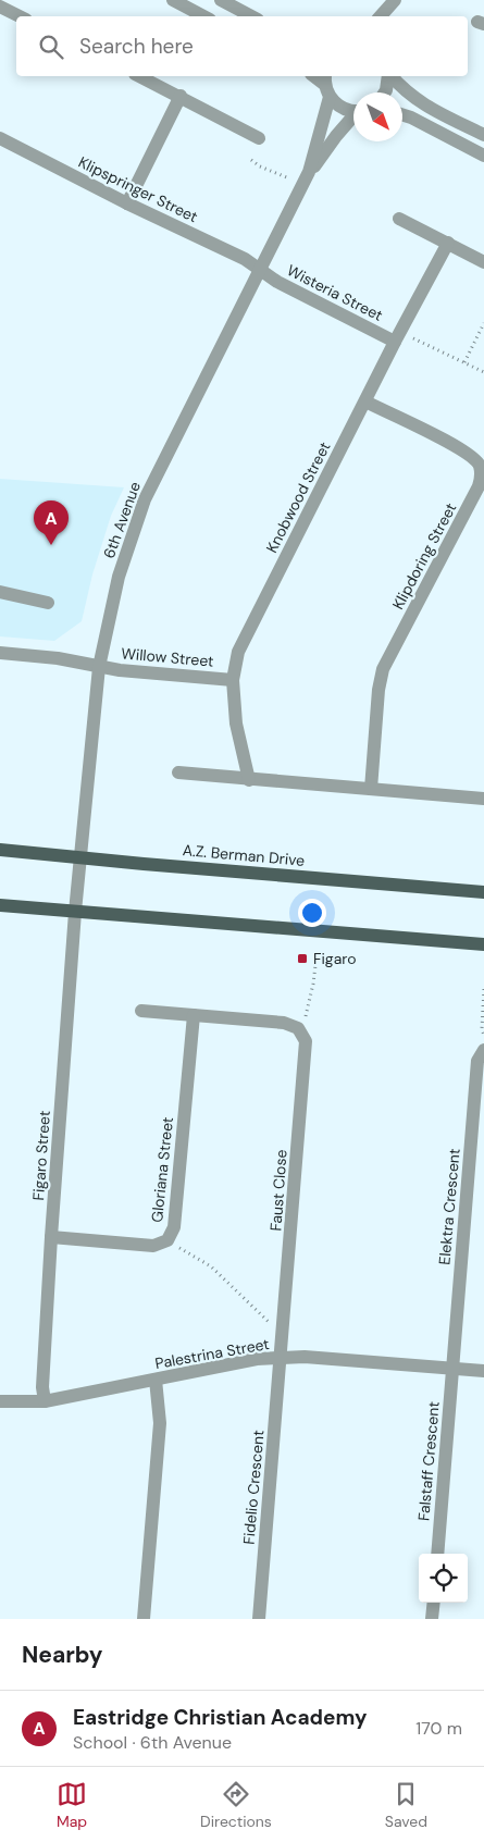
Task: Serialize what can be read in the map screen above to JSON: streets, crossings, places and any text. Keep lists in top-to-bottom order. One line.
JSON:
{"streets":{"main road":["A.Z. Berman Drive"],"street":["Klipspringer Street","Wisteria Street","Knobwood Street","6th Avenue","Klipdoring Street","Willow Street","Figaro Street","Gloriana Street","Faust Close","Elektra Crescent","Palestrina Street","Falstaff Crescent","Fidelio Crescent"]},"crossings":[["Klipspringer Street","Wisteria Street"],["Klipspringer Street","6th Avenue"],["Wisteria Street","Knobwood Street"],["Wisteria Street","6th Avenue"],["Knobwood Street","Klipdoring Street"],["Knobwood Street","Willow Street"],["6th Avenue","Willow Street"],["6th Avenue","A.Z. Berman Drive"],["6th Avenue","Figaro Street"],["Figaro Street","Gloriana Street"],["Figaro Street","Palestrina Street"],["Faust Close","Palestrina Street"],["Faust Close","Fidelio Crescent"],["Elektra Crescent","Palestrina Street"],["Elektra Crescent","Falstaff Crescent"],["Palestrina Street","Falstaff Crescent"],["Palestrina Street","Fidelio Crescent"]],"places":{"transit":["Figaro"]},"north":"bottom right","page":{"search":"Search here","pins":"A","heading":"Nearby","list":[{"mark":"A","name":"Eastridge Christian Academy","note":"School · 6th Avenue","value":"170 m"}],"nav":["Map","Directions","Saved"]}}
